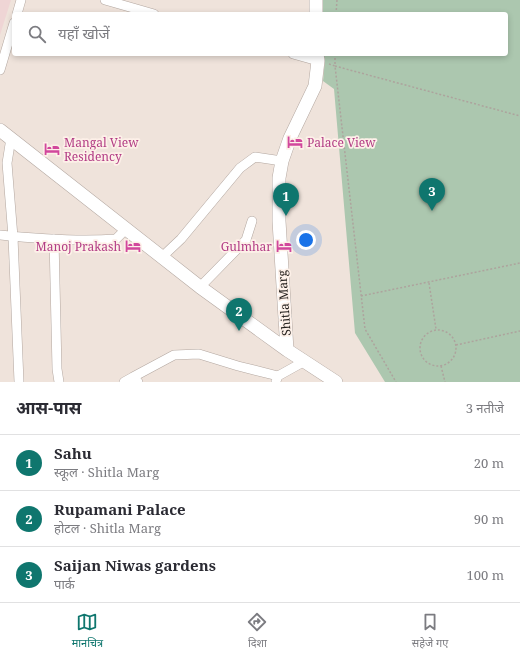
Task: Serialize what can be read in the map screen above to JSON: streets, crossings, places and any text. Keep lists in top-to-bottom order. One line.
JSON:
{"streets":{"main road":["Shitla Marg"]},"places":{"hotel":["Palace View","Mangal View Residency","Manoj Prakash","Gulmhar"]},"page":{"search":"यहाँ खोजें","pins":["3","1","2"],"heading":["आस-पास","3 नतीजे"],"list":[{"mark":"1","name":"Sahu","note":"स्कूल · Shitla Marg","value":"20 m"},{"mark":"2","name":"Rupamani Palace","note":"होटल · Shitla Marg","value":"90 m"},{"mark":"3","name":"Saijan Niwas gardens","note":"पार्क","value":"100 m"}],"nav":["मानचित्र","दिशा","सहेजे गए"]}}
